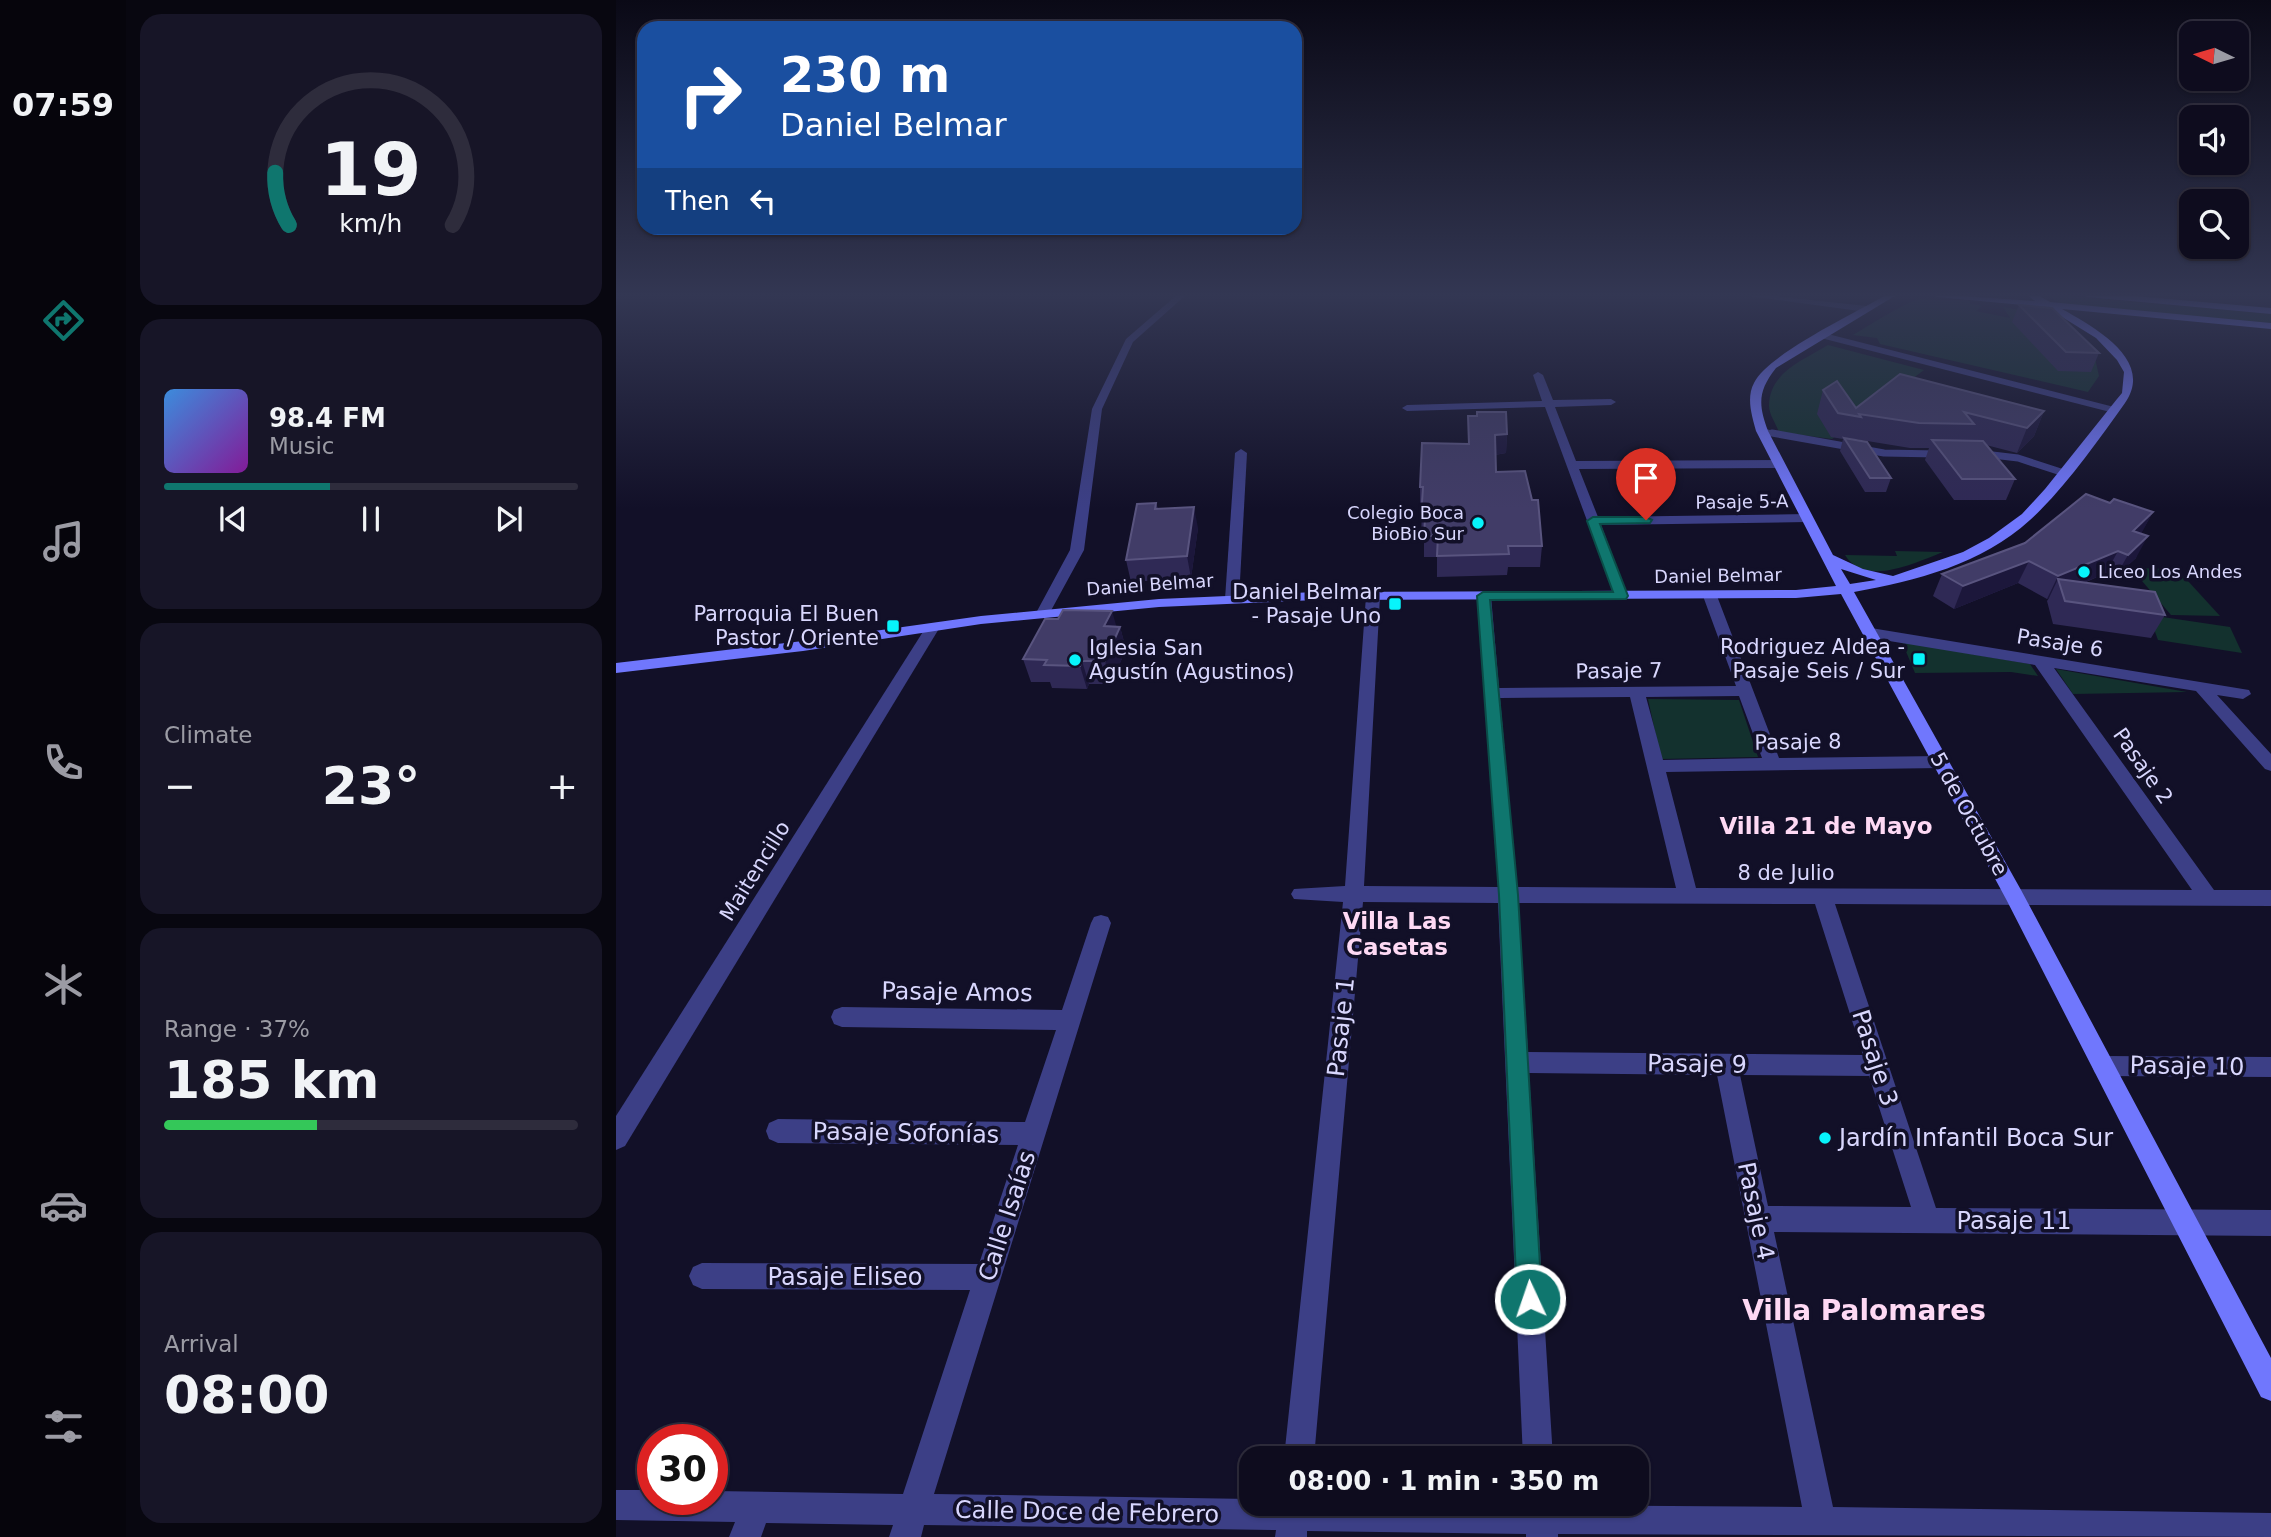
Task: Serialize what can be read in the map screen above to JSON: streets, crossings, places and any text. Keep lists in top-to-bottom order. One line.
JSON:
{"streets":{"main road":["Daniel Belmar","5 de Octubre"],"street":["Pasaje 5-A","Pasaje 6","Pasaje 7","Pasaje 8","Pasaje 2","Maitencillo","8 de Julio","Pasaje Amos","Pasaje 1","Pasaje 3","Pasaje 9","Pasaje 10","Pasaje Sofonías","Pasaje 4","Calle Isaías","Pasaje 11","Pasaje Eliseo","Calle Doce de Febrero"]},"crossings":[["Pasaje 5-A","5 de Octubre"],["Daniel Belmar","5 de Octubre"],["Daniel Belmar","Maitencillo"],["Daniel Belmar","Pasaje 1"],["Pasaje 6","Pasaje 2"],["Pasaje 6","5 de Octubre"],["Pasaje 8","5 de Octubre"],["Pasaje 2","8 de Julio"],["5 de Octubre","8 de Julio"],["5 de Octubre","Pasaje 10"],["5 de Octubre","Pasaje 11"],["8 de Julio","Pasaje 1"],["8 de Julio","Pasaje 3"],["Pasaje Amos","Calle Isaías"],["Pasaje 3","Pasaje 9"],["Pasaje 3","Pasaje 11"],["Pasaje 9","Pasaje 4"],["Pasaje Sofonías","Calle Isaías"],["Pasaje 4","Pasaje 11"],["Pasaje 4","Calle Doce de Febrero"],["Calle Isaías","Pasaje Eliseo"],["Calle Isaías","Calle Doce de Febrero"]],"districts":["Villa 21 de Mayo","Villa Las Casetas","Villa Palomares"],"places":{"other":["Colegio Boca BioBio Sur","Liceo Los Andes","Iglesia San Agustín (Agustinos)","Jardín Infantil Boca Sur"],"transit":["Daniel Belmar - Pasaje Uno","Parroquia El Buen Pastor / Oriente","Rodriguez Aldea - Pasaje Seis / Sur"]},"north":"left","page":{"tabs":"07:59","turn":["230 m","Daniel Belmar"],"then":"Then","song":["98.4 FM","Music"],"tile":["Climate",["Range · 37%","185 km"],["Arrival","08:00"]],"heat":["−","23°","+"],"limit":"30","trip":"08:00 · 1 min · 350 m","gauge":["19","km/h"]}}
